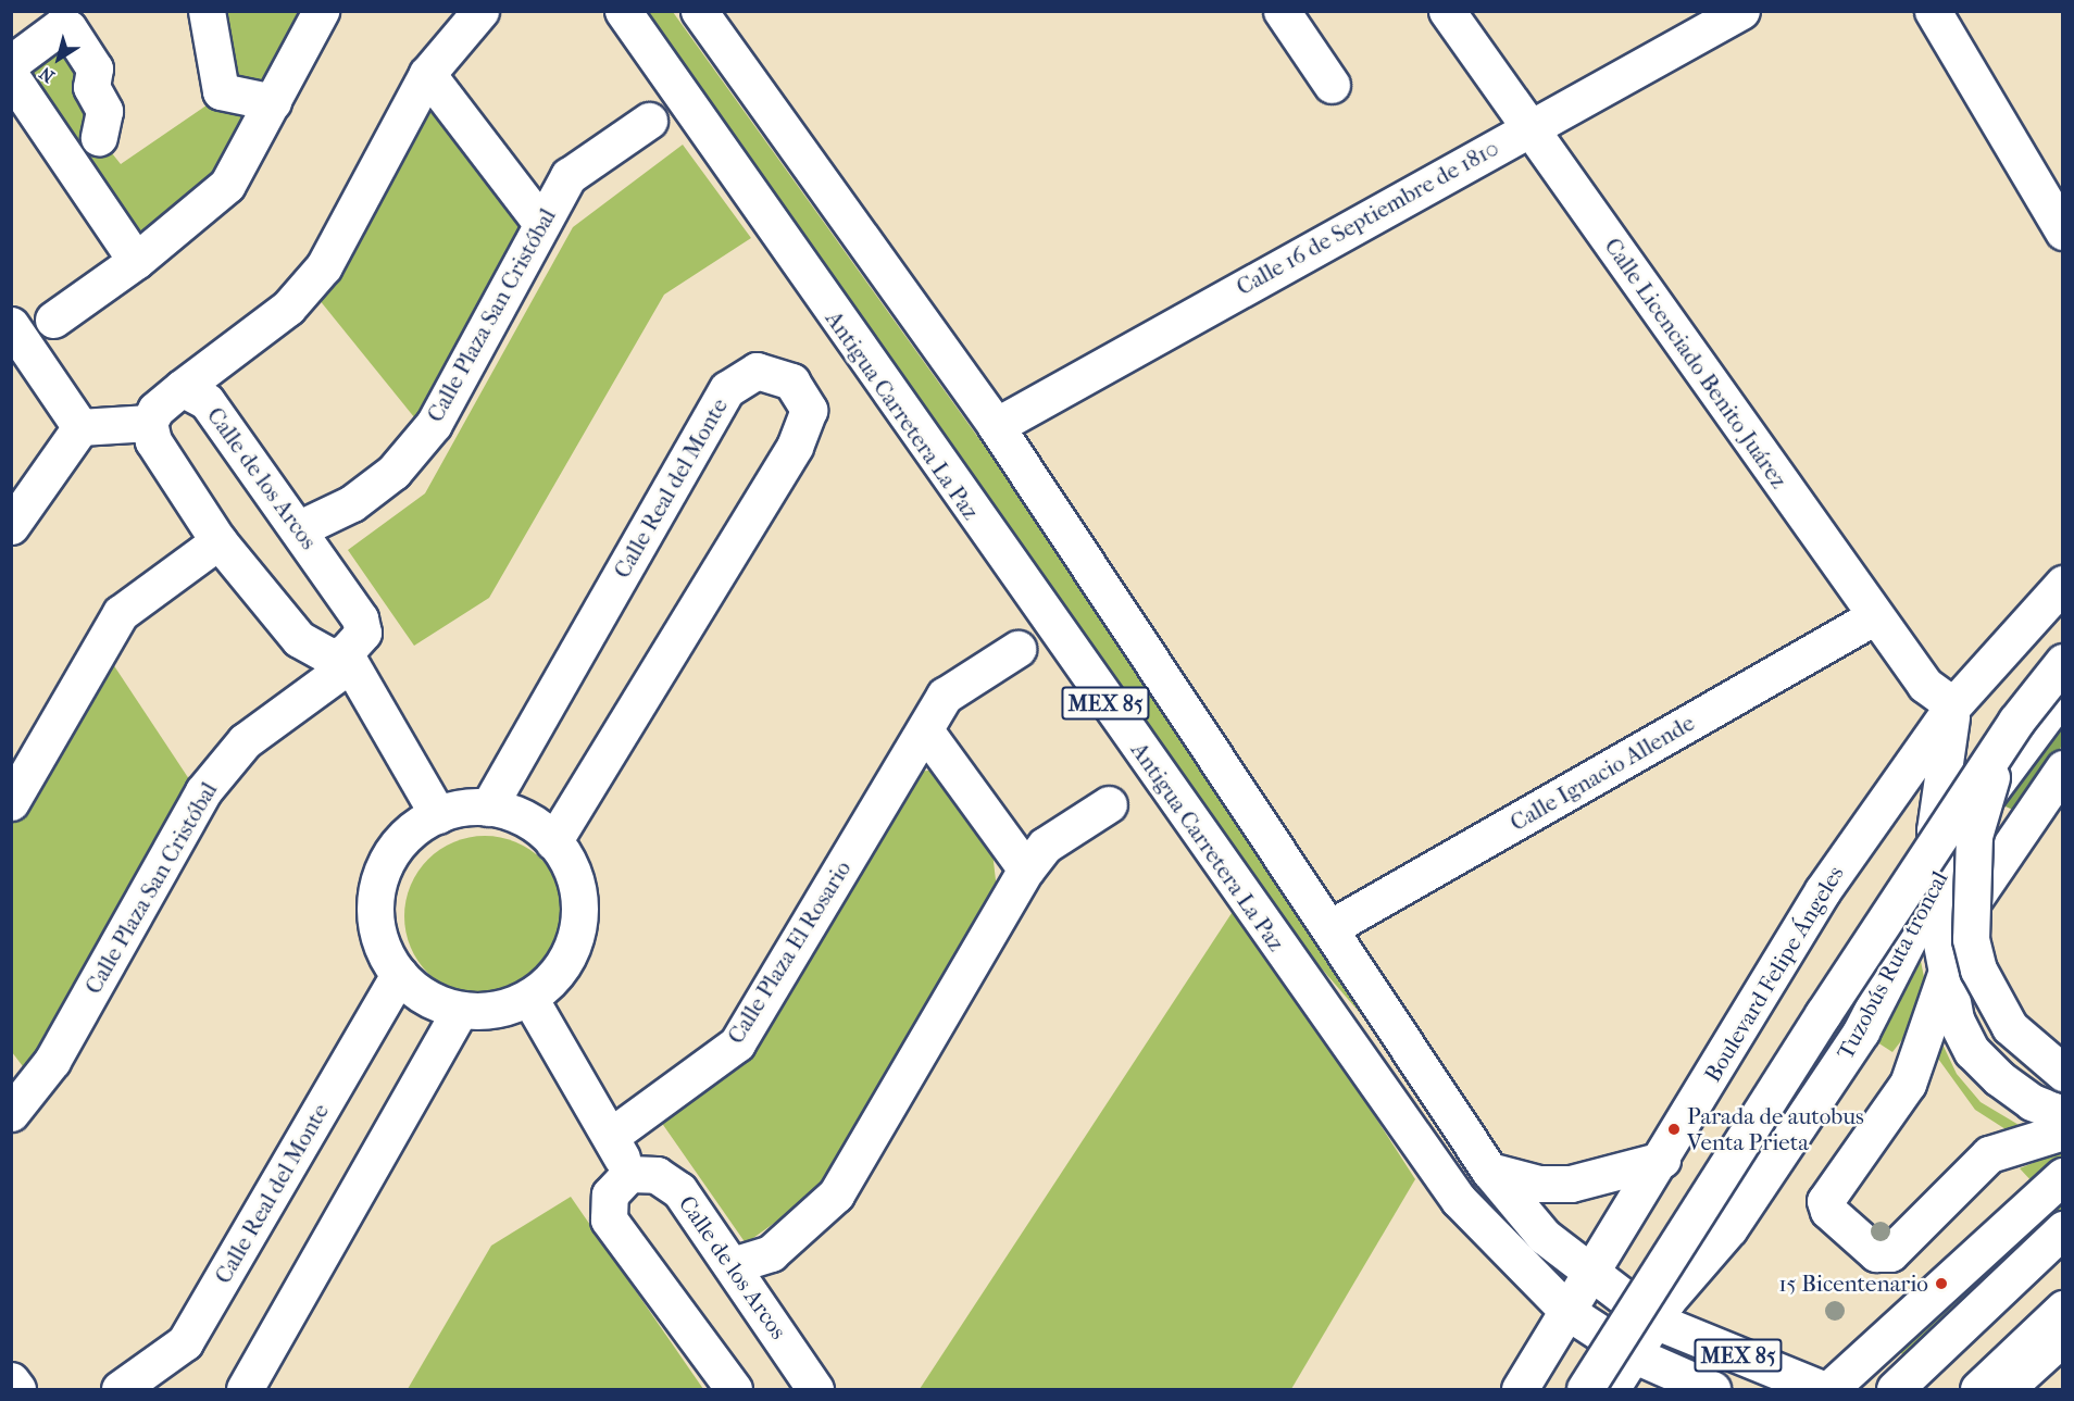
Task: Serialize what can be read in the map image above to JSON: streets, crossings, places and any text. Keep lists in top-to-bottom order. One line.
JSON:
{"streets":{"main road":["Calle 16 de Septiembre de 1810","Calle Plaza San Cristóbal","Calle Licenciado Benito Juárez","Antigua Carretera La Paz","Calle de los Arcos","Calle Real del Monte","MEX 85","Calle Ignacio Allende","Calle Plaza El Rosario","Tuzobús Ruta troncal","Boulevard Felipe Ángeles"]},"crossings":[["Calle 16 de Septiembre de 1810","Calle Licenciado Benito Juárez"],["Calle 16 de Septiembre de 1810","MEX 85"],["Calle Plaza San Cristóbal","Calle de los Arcos"],["Calle Licenciado Benito Juárez","Calle Ignacio Allende"],["Calle Licenciado Benito Juárez","Boulevard Felipe Ángeles"],["Antigua Carretera La Paz","MEX 85"],["Antigua Carretera La Paz","Tuzobús Ruta troncal"],["Antigua Carretera La Paz","Boulevard Felipe Ángeles"],["MEX 85","Calle Ignacio Allende"],["MEX 85","Tuzobús Ruta troncal"],["MEX 85","Boulevard Felipe Ángeles"]],"places":["Parada de autobus Venta Prieta","15 Bicentenario"],"north":"bottom left"}
